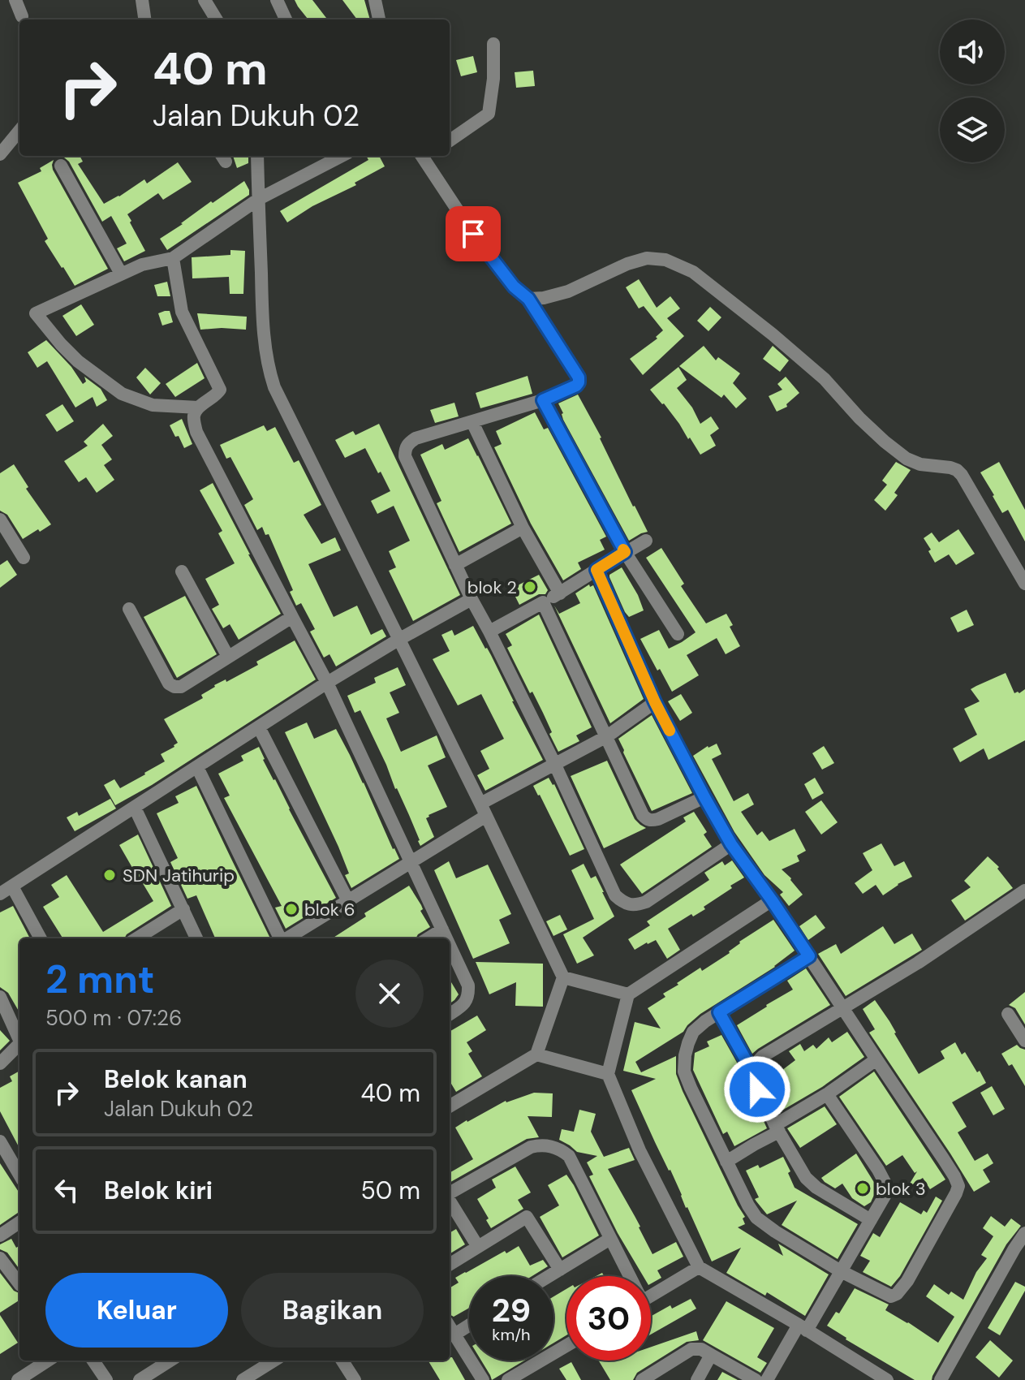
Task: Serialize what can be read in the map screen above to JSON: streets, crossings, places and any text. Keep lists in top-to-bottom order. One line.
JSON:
{"places":["blok 2","SDN Jatihurip","blok 6","blok 3"],"page":{"turn":["40 m","Jalan Dukuh 02"],"heading":["2 mnt","500 m · 07:26"],"list":[{"name":"Belok kanan","note":"Jalan Dukuh 02","value":"40 m"},{"name":"Belok kiri","value":"50 m"}],"buttons":["Keluar","Bagikan"],"speed":"29 km/h","limit":"30"}}
